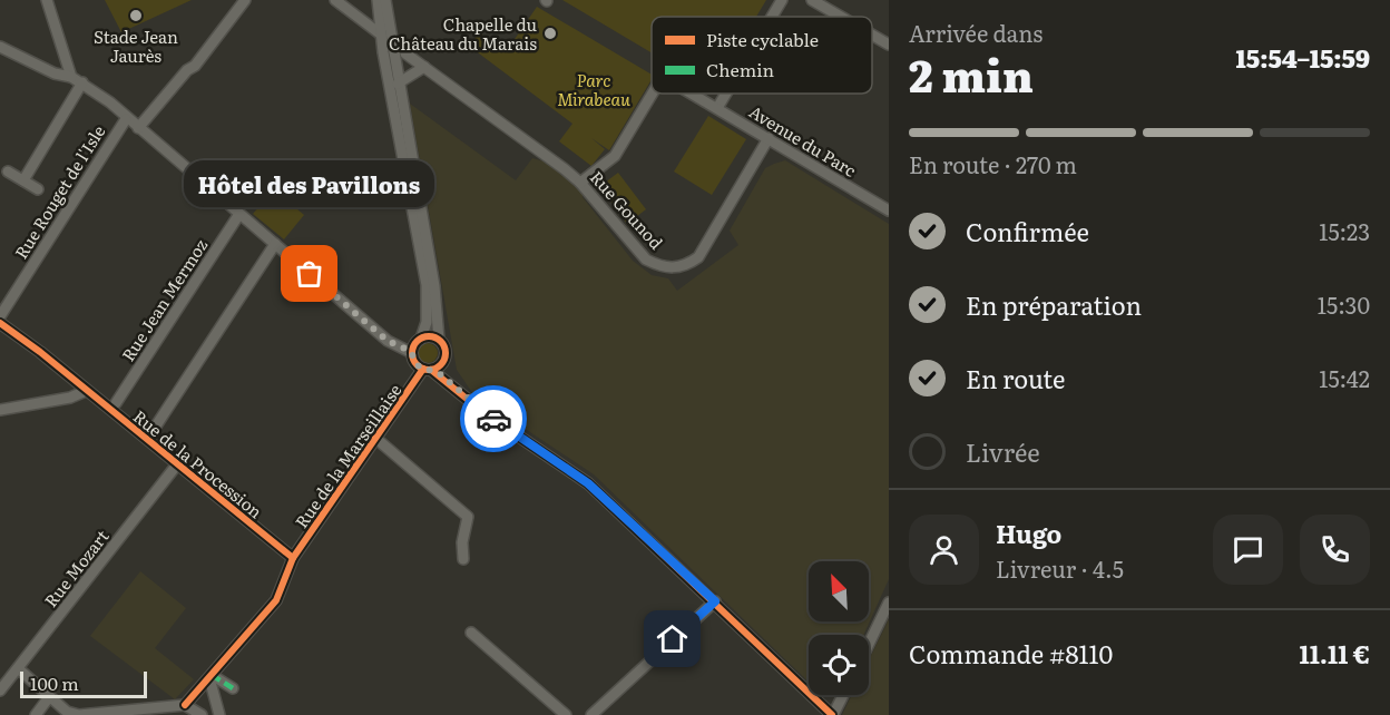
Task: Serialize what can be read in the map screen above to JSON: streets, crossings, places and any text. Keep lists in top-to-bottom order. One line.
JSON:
{"streets":{"street":["Avenue du Parc","Rue Rouget de l'Isle","Rue Gounod","Rue Jean Mermoz","Rue de la Marseillaise","Rue de la Procession","Rue Mozart"]},"crossings":[["Avenue du Parc","Rue Gounod"],["Rue Jean Mermoz","Rue de la Procession"],["Rue de la Marseillaise","Rue de la Procession"],["Rue de la Procession","Rue Mozart"]],"parks":["Parc Mirabeau"],"places":["Stade Jean Jaurès","Chapelle du Château du Marais","Hôtel des Pavillons"],"legend":["Piste cyclable","Chemin"],"scale_bar":"100 m","north":"top left","page":{"heading":["2 min","Arrivée dans","15:54–15:59"],"panel":["Hugo","Livreur · 4.5","Commande #8110","11.11 €"],"bar":"En route · 270 m","bubble":"Hôtel des Pavillons","list":[["Confirmée","15:23"],["En préparation","15:30"],["En route","15:42"],"Livrée"],"scale":"100 m"}}
